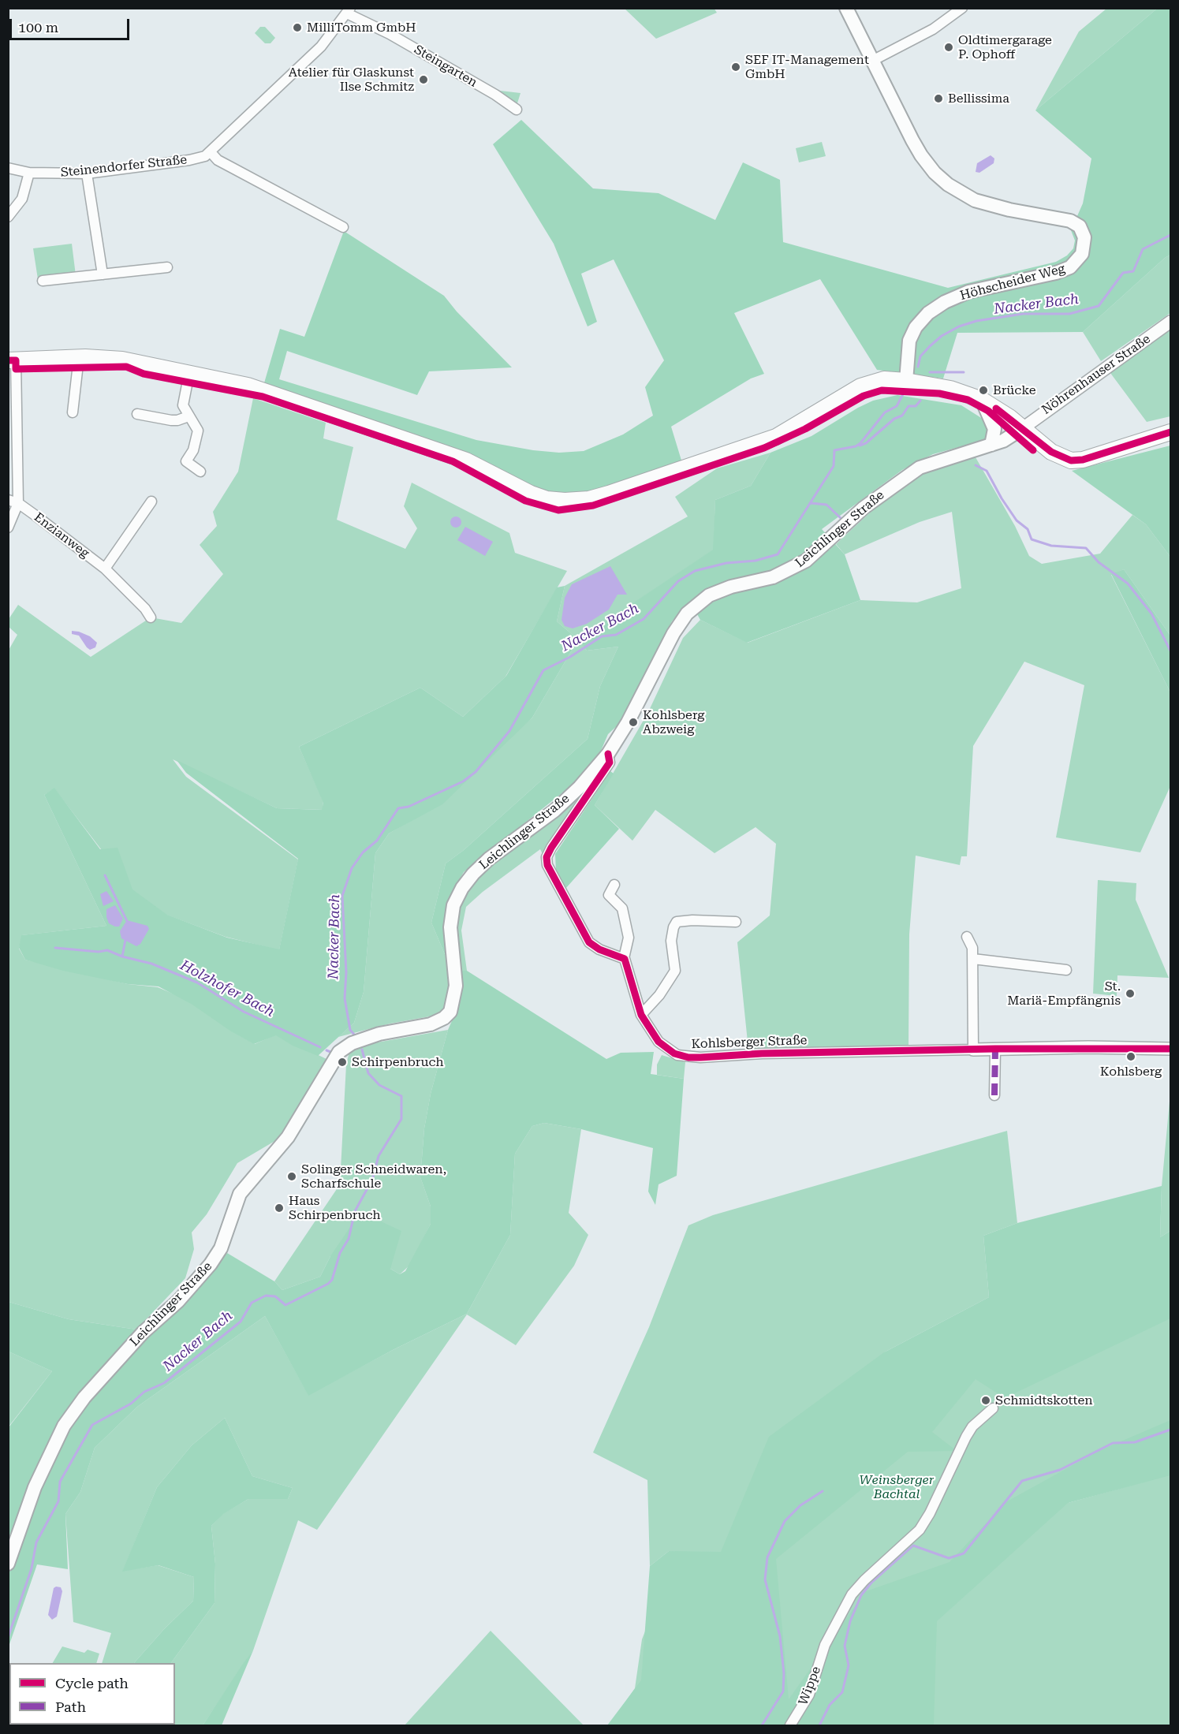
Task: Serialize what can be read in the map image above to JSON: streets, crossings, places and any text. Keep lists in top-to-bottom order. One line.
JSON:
{"streets":{"main road":["Höhscheider Weg","Leichlinger Straße"],"street":["Steingarten","Steinendorfer Straße","Nöhrenhauser Straße","Enzianweg","Kohlsberger Straße","Wippe"]},"crossings":[["Steingarten","Steinendorfer Straße"],["Nöhrenhauser Straße","Leichlinger Straße"]],"water":["Nacker Bach","Holzhofer Bach"],"parks":["Weinsberger Bachtal"],"places":["MilliTomm GmbH","Oldtimergarage P. Ophoff","SEF IT-Management GmbH","Atelier für Glaskunst Ilse Schmitz","Bellissima","Brücke","Kohlsberg Abzweig","St. Mariä-Empfängnis","Kohlsberg","Schirpenbruch","Solinger Schneidwaren, Scharfschule","Haus Schirpenbruch","Schmidtskotten"],"legend":["Cycle path","Path"],"scale_bar":"100 m"}
